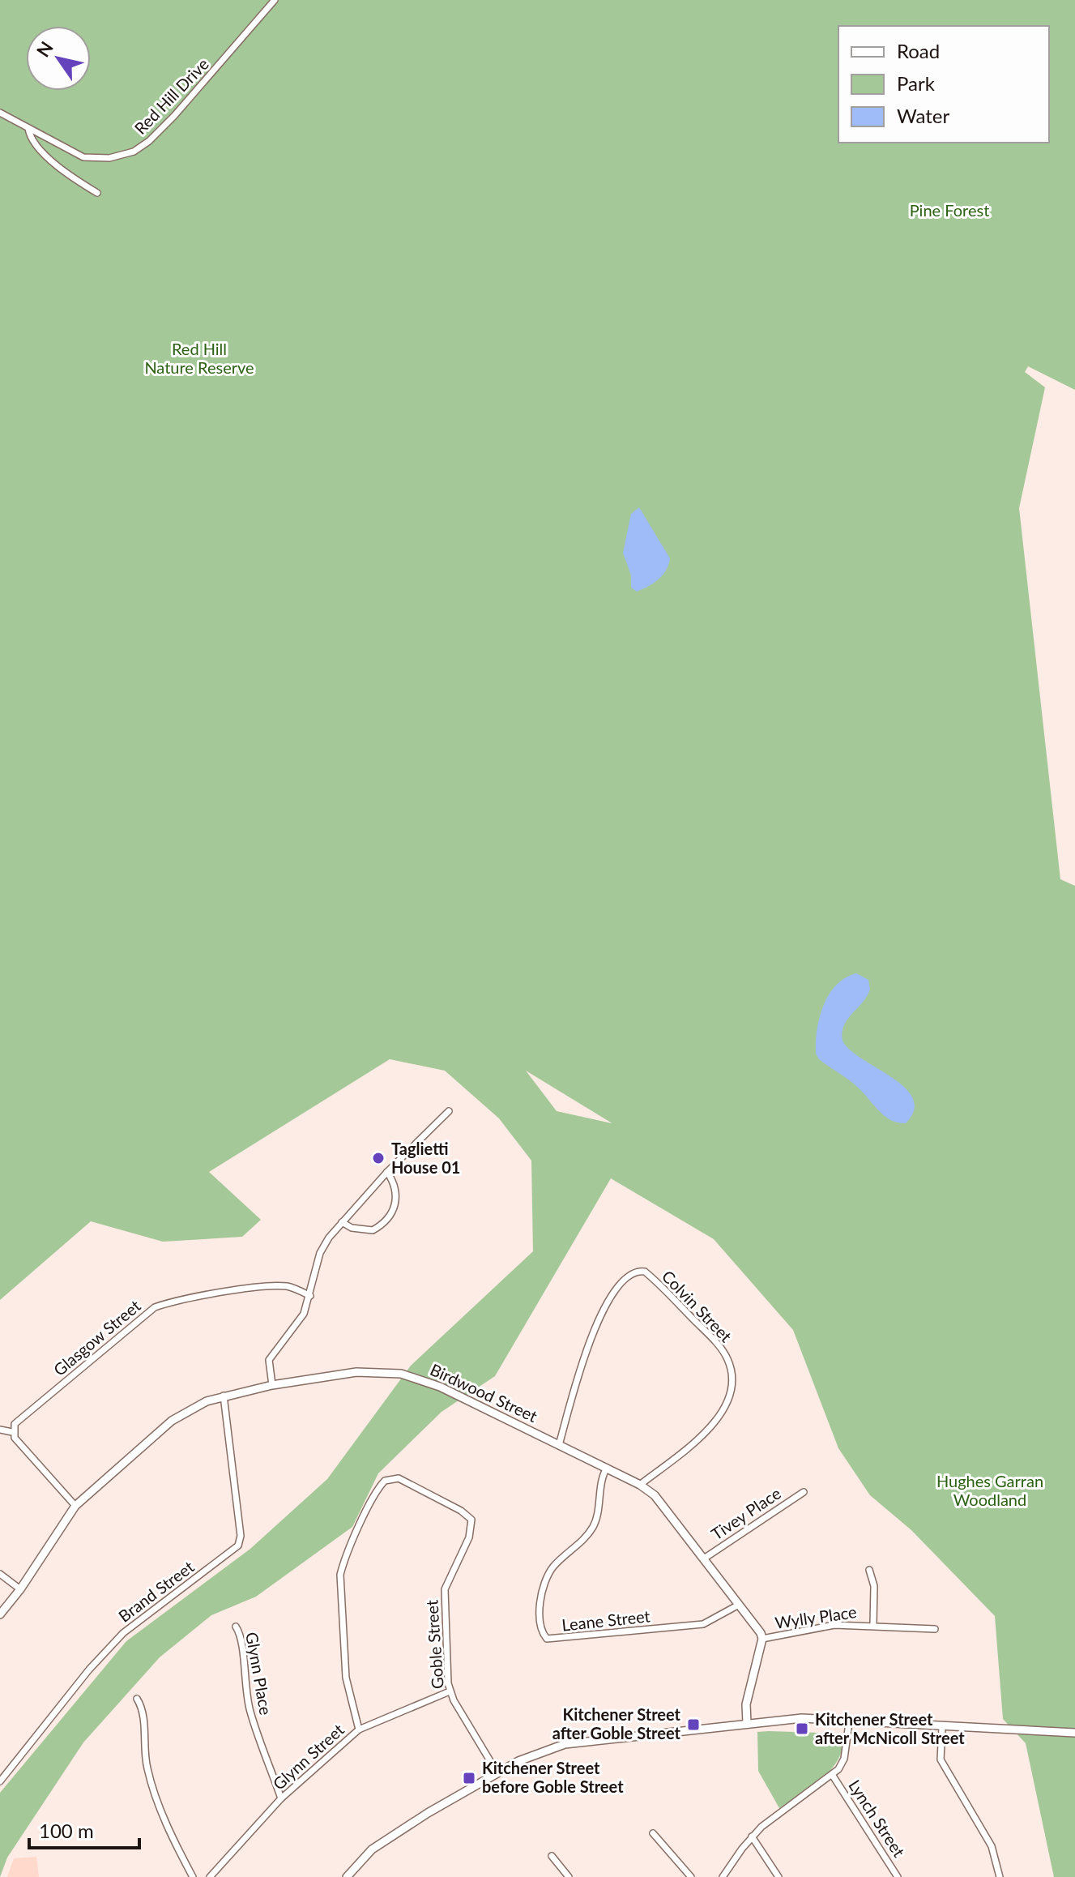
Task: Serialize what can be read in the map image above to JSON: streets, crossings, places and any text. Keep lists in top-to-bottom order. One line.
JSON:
{"streets":{"street":["Red Hill Drive","Colvin Street","Glasgow Street","Birdwood Street","Tivey Place","Brand Street","Wylly Place","Leane Street","Goble Street","Glynn Place","Glynn Street","Lynch Street"]},"crossings":[["Colvin Street","Birdwood Street"],["Birdwood Street","Tivey Place"],["Birdwood Street","Brand Street"],["Birdwood Street","Wylly Place"],["Birdwood Street","Leane Street"],["Goble Street","Glynn Street"],["Glynn Place","Glynn Street"]],"parks":["Pine Forest","Red Hill Nature Reserve","Hughes Garran Woodland"],"places":{"other":["Taglietti House 01"],"transit":["Kitchener Street after Goble Street","Kitchener Street after McNicoll Street","Kitchener Street before Goble Street"]},"legend":["Road","Park","Water"],"scale_bar":"100 m","north":"top left"}
